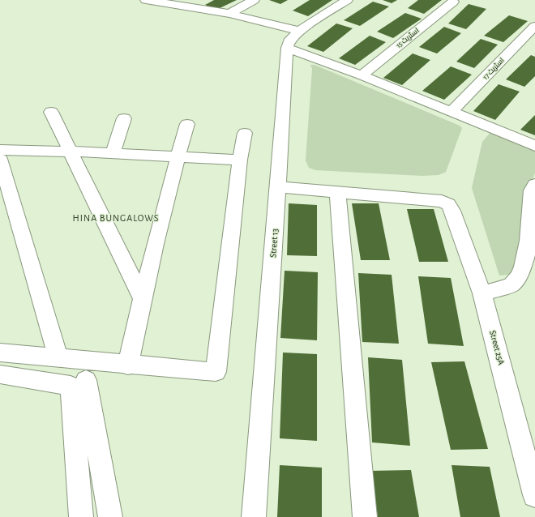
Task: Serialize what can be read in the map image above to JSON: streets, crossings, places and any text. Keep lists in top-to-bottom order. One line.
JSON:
{"streets":{"street":["اسٹریٹ 15","اسٹریٹ 17","Street 13","Street 25A"]},"districts":["HINA BUNGALOWS"]}
